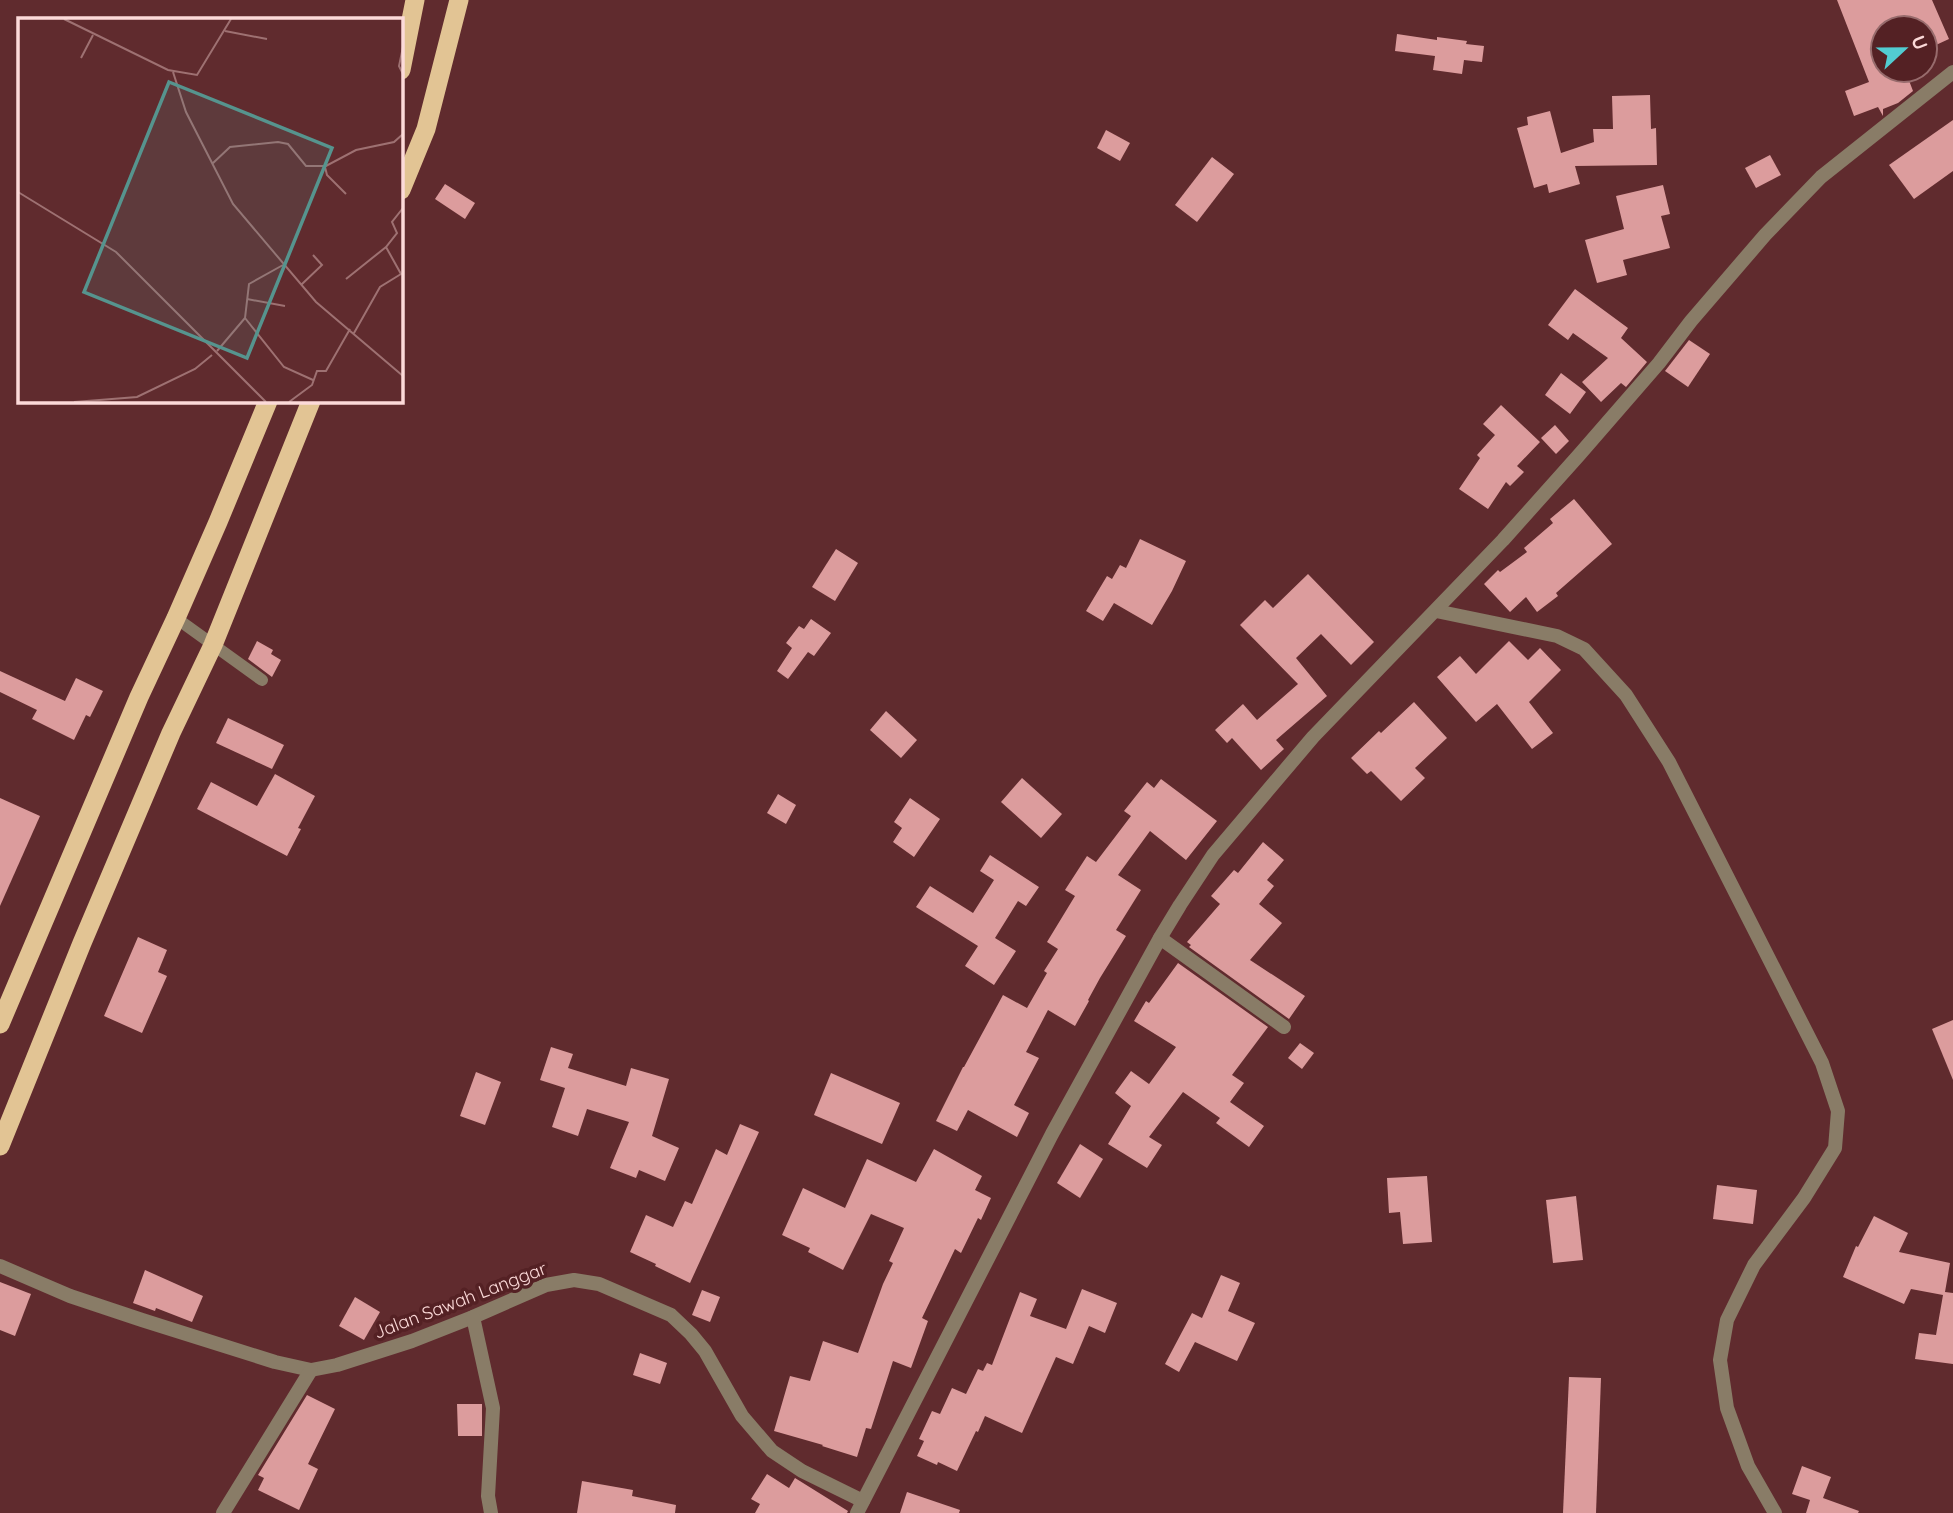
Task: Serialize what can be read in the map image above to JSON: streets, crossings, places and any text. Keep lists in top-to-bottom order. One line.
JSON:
{"streets":{"street":["Jalan Sawah Langgar"]},"north":"right"}
